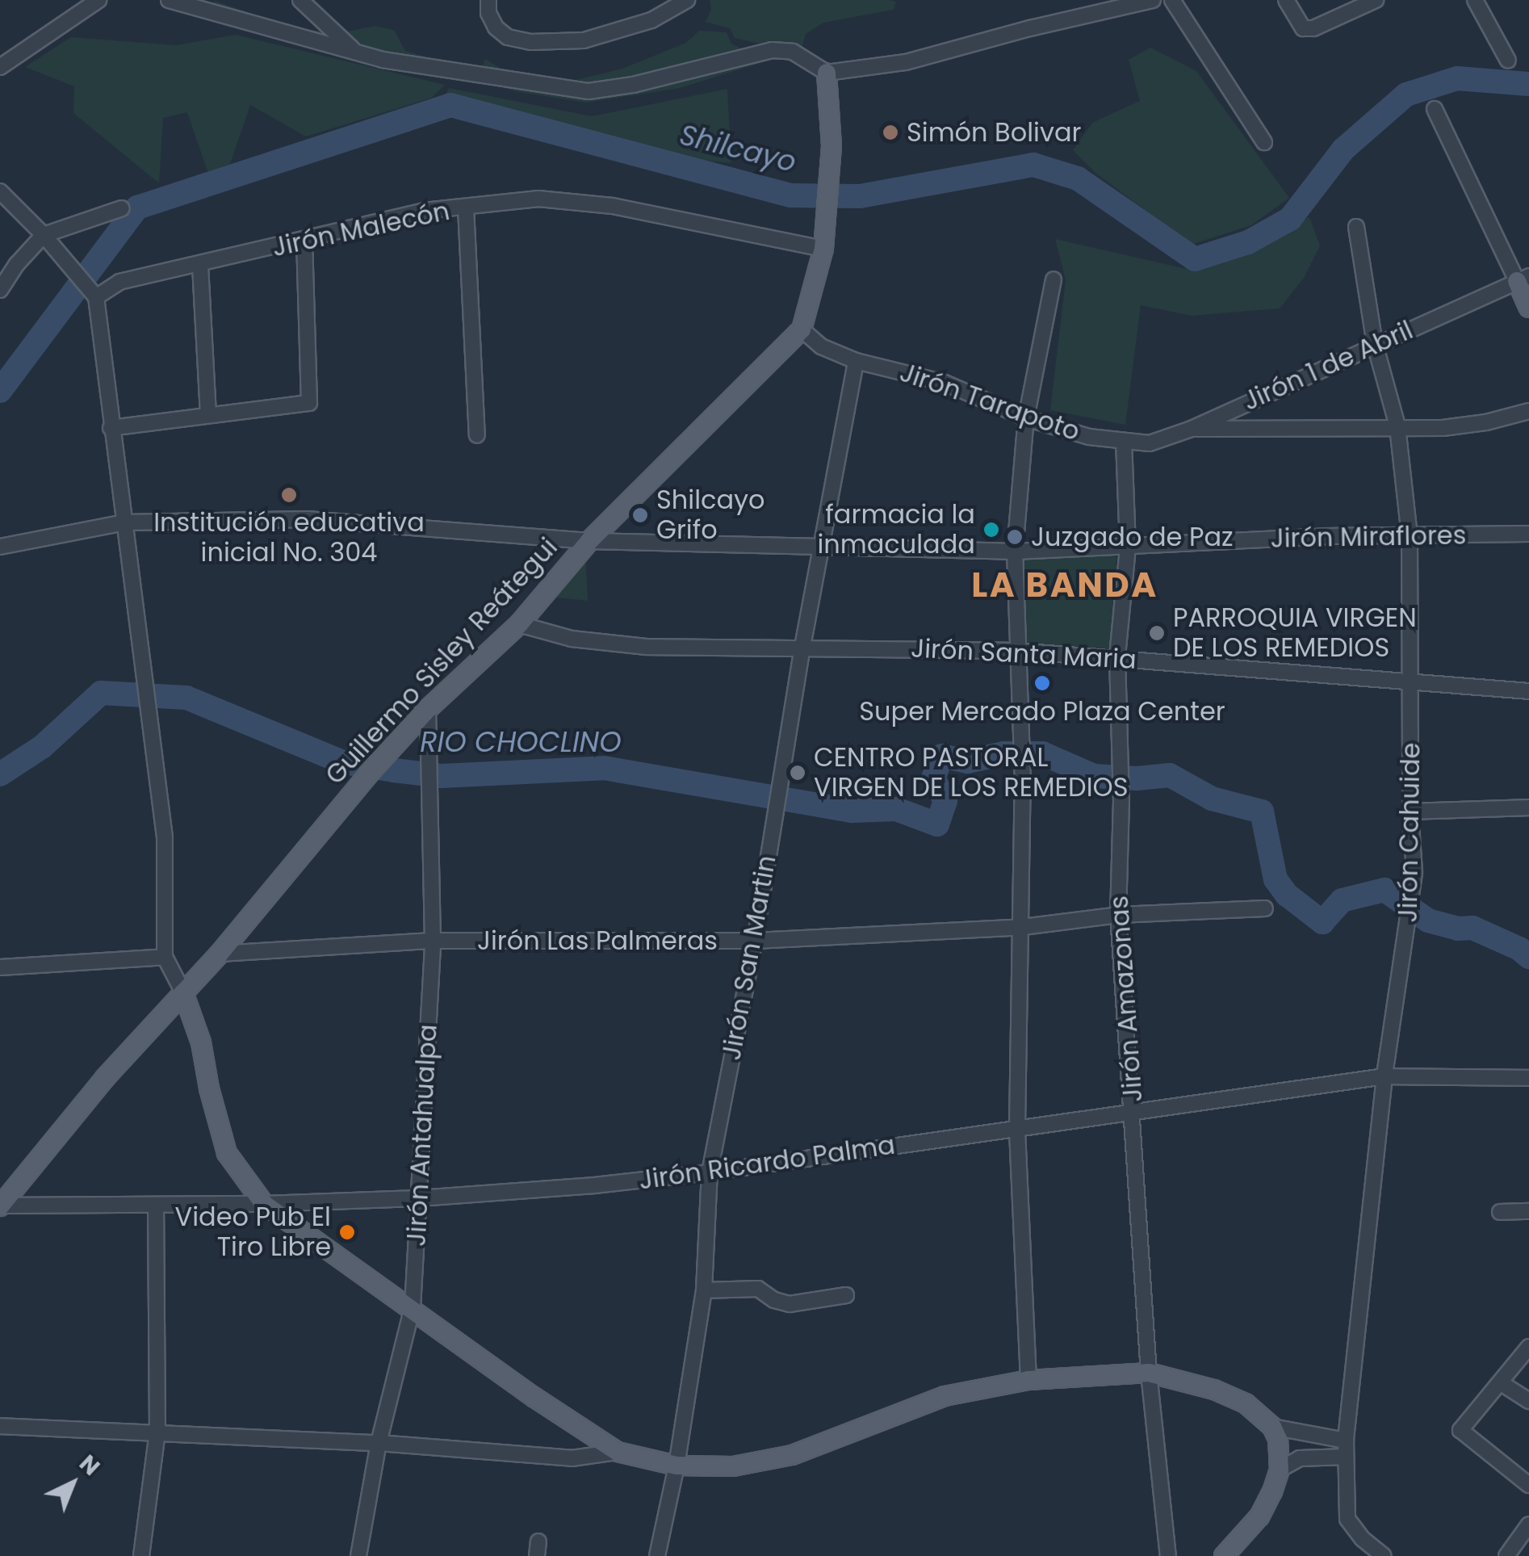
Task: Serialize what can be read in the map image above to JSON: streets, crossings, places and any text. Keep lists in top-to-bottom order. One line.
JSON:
{"streets":{"main road":["Guillermo Sisley Reátegui"],"street":["Jirón Malecón","Jirón 1 de Abril","Jirón Tarapoto","Jirón Miraflores","Jirón Santa Maria","Jirón Cahuide","Jirón Las Palmeras","Jirón San Martin","Jirón Amazonas","Jirón Antahualpa","Jirón Ricardo Palma"]},"crossings":[["Jirón Malecón","Guillermo Sisley Reátegui"],["Jirón 1 de Abril","Jirón Tarapoto"],["Jirón 1 de Abril","Jirón Cahuide"],["Jirón 1 de Abril","Jirón Amazonas"],["Jirón Tarapoto","Guillermo Sisley Reátegui"],["Jirón Tarapoto","Jirón San Martin"],["Jirón Tarapoto","Jirón Amazonas"],["Jirón Miraflores","Guillermo Sisley Reátegui"],["Jirón Miraflores","Jirón Cahuide"],["Jirón Miraflores","Jirón San Martin"],["Jirón Miraflores","Jirón Amazonas"],["Jirón Santa Maria","Guillermo Sisley Reátegui"],["Jirón Santa Maria","Jirón Cahuide"],["Jirón Santa Maria","Jirón San Martin"],["Jirón Santa Maria","Jirón Amazonas"],["Guillermo Sisley Reátegui","Jirón Las Palmeras"],["Guillermo Sisley Reátegui","Jirón Antahualpa"],["Guillermo Sisley Reátegui","Jirón Ricardo Palma"],["Jirón Cahuide","Jirón Ricardo Palma"],["Jirón Las Palmeras","Jirón San Martin"],["Jirón Las Palmeras","Jirón Amazonas"],["Jirón Las Palmeras","Jirón Antahualpa"],["Jirón San Martin","Jirón Ricardo Palma"],["Jirón Amazonas","Jirón Ricardo Palma"],["Jirón Antahualpa","Jirón Ricardo Palma"]],"districts":["LA BANDA"],"water":["Shilcayo","RIO CHOCLINO"],"places":["Simón Bolivar","Institución educativa inicial No. 304","Shilcayo Grifo","farmacia la inmaculada","Juzgado de Paz","PARROQUIA VIRGEN DE LOS REMEDIOS","Super Mercado Plaza Center","CENTRO PASTORAL VIRGEN DE LOS REMEDIOS","Video Pub El Tiro Libre"],"north":"top right"}
